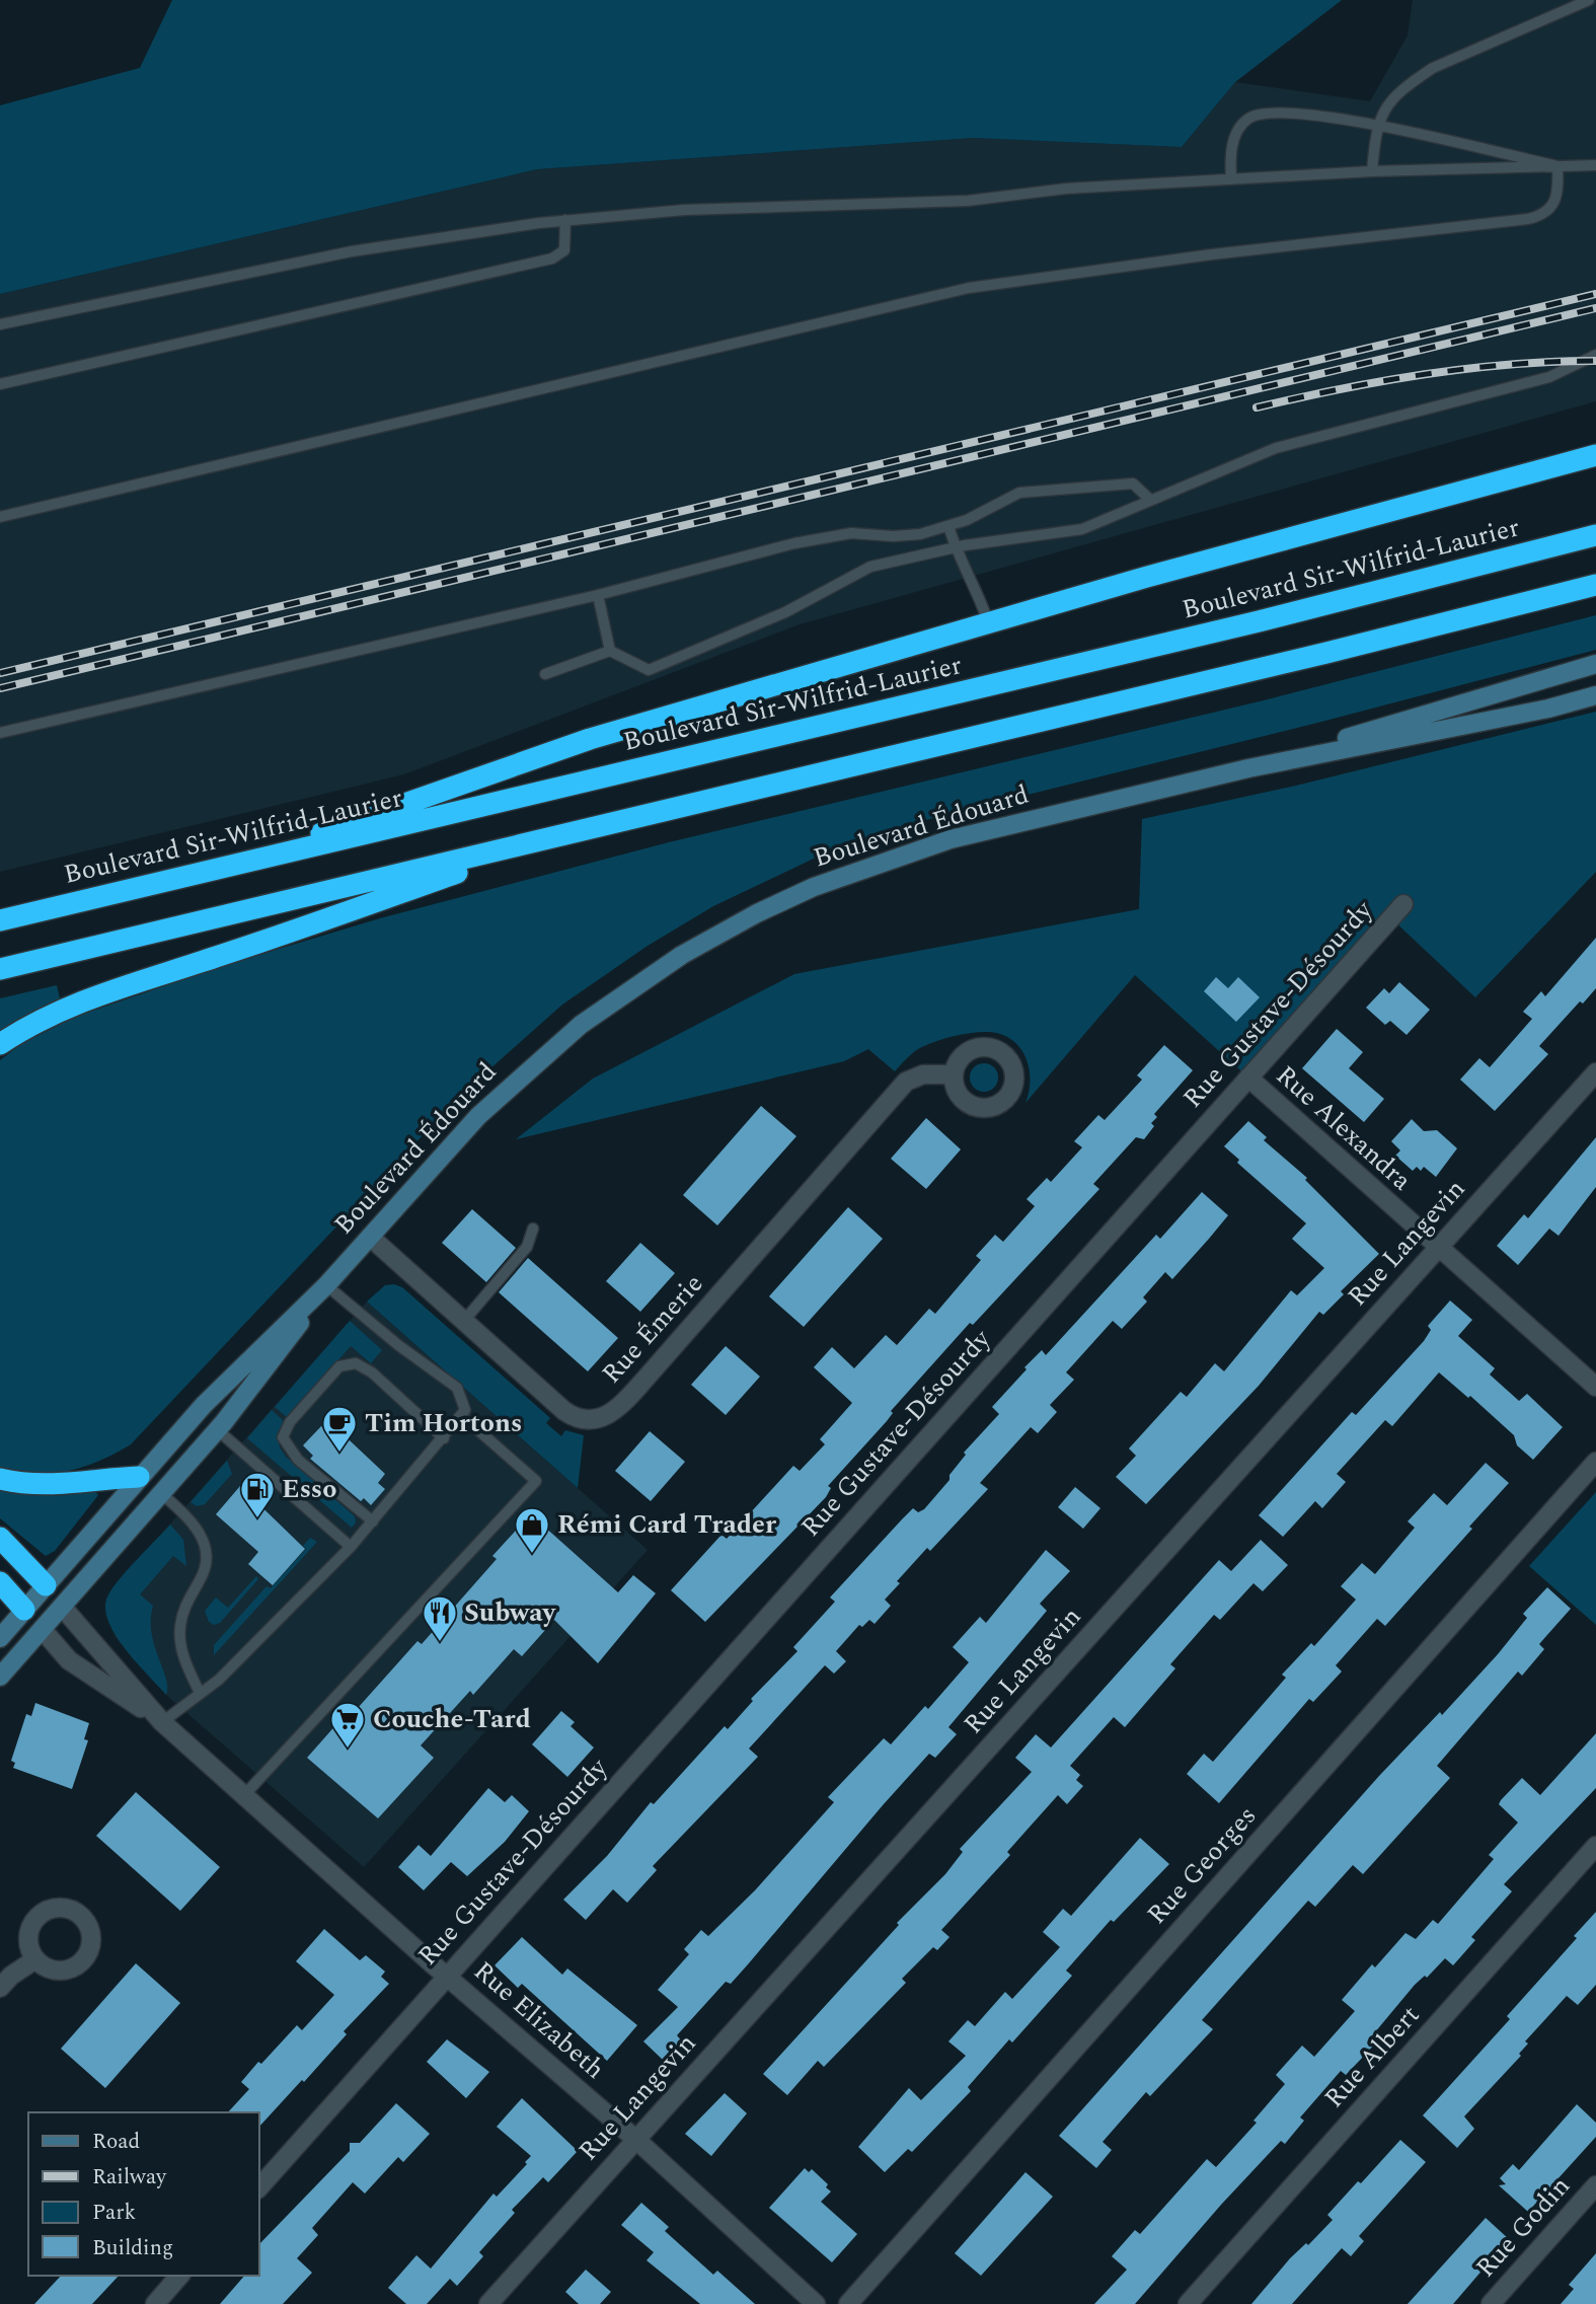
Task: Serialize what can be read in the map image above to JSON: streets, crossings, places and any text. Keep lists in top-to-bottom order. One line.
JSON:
{"streets":{"highway":["Boulevard Sir-Wilfrid-Laurier"],"street":["Boulevard Édouard","Rue Gustave-Désourdy","Rue Alexandra","Rue Langevin","Rue Émerie","Rue Georges","Rue Elizabeth","Rue Albert","Rue Godin"]},"crossings":[["Boulevard Édouard","Rue Émerie"],["Boulevard Édouard","Rue Elizabeth"],["Rue Gustave-Désourdy","Rue Alexandra"],["Rue Gustave-Désourdy","Rue Elizabeth"],["Rue Alexandra","Rue Langevin"],["Rue Langevin","Rue Elizabeth"]],"places":{"cafe":["Tim Hortons"],"fuel station":["Esso"],"shop":["Rémi Card Trader"],"restaurant":["Subway"],"supermarket":["Couche-Tard"]},"legend":["Road","Railway","Park","Building"]}
